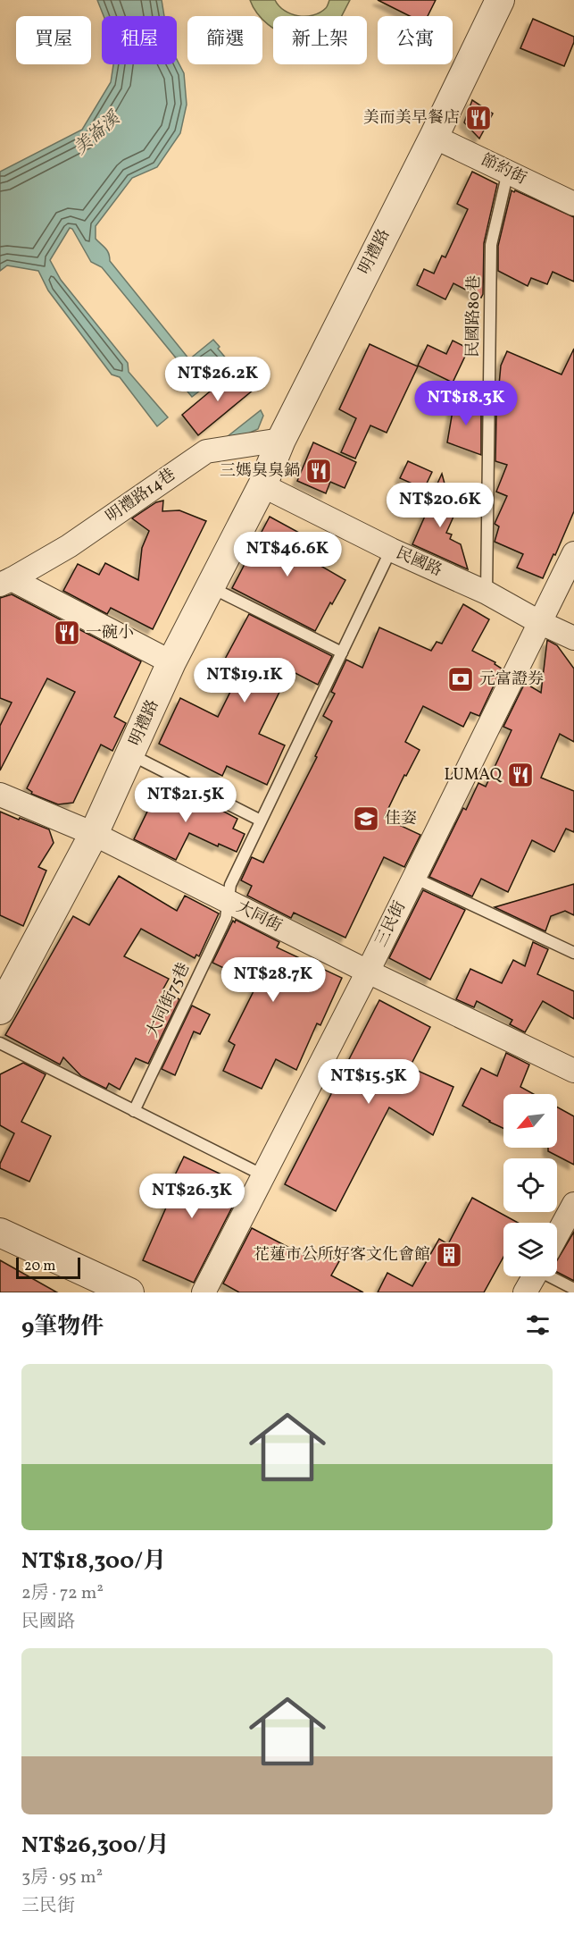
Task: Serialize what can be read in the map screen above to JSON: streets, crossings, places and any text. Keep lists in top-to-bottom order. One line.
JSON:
{"streets":{"street":["節約街","明禮路","明禮路14巷","民國路","大同街","三民街"],"lane":["民國路80巷","大同街75巷"]},"crossings":[["節約街","明禮路"],["節約街","民國路80巷"],["明禮路","明禮路14巷"],["明禮路","民國路"],["明禮路","大同街"],["民國路80巷","民國路"],["民國路","三民街"],["民國路","大同街75巷"],["大同街","三民街"],["大同街","大同街75巷"]],"water":["美崙溪"],"places":{"restaurant":["美而美早餐店","三媽臭臭鍋","一碗小","LUMAQ"],"bank":["元富證券"],"school or university":["佳姿"],"building":["花蓮市公所好客文化會館"]},"scale_bar":"20 m","north":"bottom left","page":{"chip":["買屋","租屋","篩選","新上架","公寓"],"price":["NT$26.2K","NT$18.3K","NT$20.6K","NT$46.6K","NT$19.1K","NT$21.5K","NT$28.7K","NT$15.5K","NT$26.3K"],"scale":"20 m","heading":"9筆物件","list":[{"name":"NT$18,300/月","note":"2房 · 72 m² · 民國路"},{"name":"NT$26,300/月","note":"3房 · 95 m² · 三民街"}]}}
